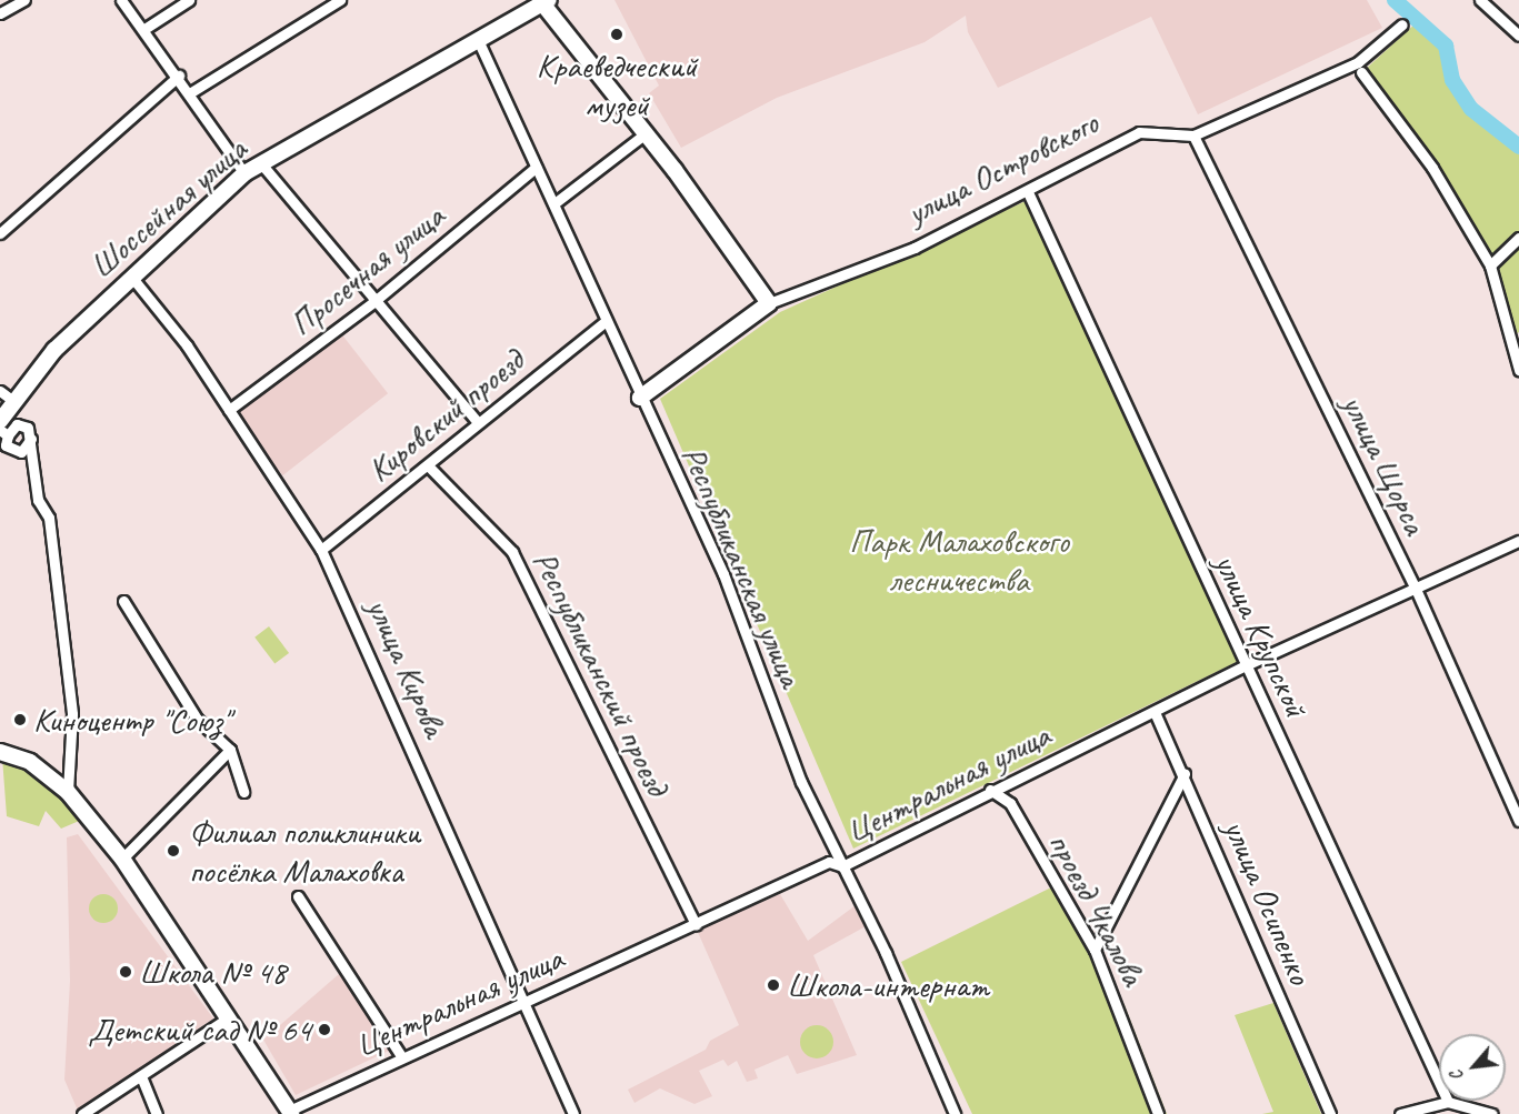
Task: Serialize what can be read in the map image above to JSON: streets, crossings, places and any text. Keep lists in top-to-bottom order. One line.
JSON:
{"streets":{"main road":["улица Островского","Шоссейная улица"],"street":["Просечная улица","Кировский проезд","улица Щорса","Республиканская улица","улица Крупской","улица Кирова","Республиканский проезд","Центральная улица","улица Осипенко","проезд Чкалова"]},"crossings":[["улица Островского","улица Щорса"],["улица Островского","Республиканская улица"],["улица Островского","улица Крупской"],["Шоссейная улица","Республиканская улица"],["Шоссейная улица","улица Кирова"],["Просечная улица","Республиканская улица"],["Просечная улица","улица Кирова"],["Кировский проезд","Республиканская улица"],["Кировский проезд","улица Кирова"],["Кировский проезд","Республиканский проезд"],["улица Щорса","Центральная улица"],["Республиканская улица","Центральная улица"],["улица Крупской","Центральная улица"],["улица Кирова","Центральная улица"],["Республиканский проезд","Центральная улица"],["Центральная улица","улица Осипенко"],["Центральная улица","проезд Чкалова"]],"parks":["Парк Малаховского лесничества"],"places":["Краеведческий музей","Киноцентр \"Союз\"","Филиал поликлиники посёлка Малаховка","Школа № 48","Школа-интернат","Детский сад № 64"],"north":"bottom left"}
